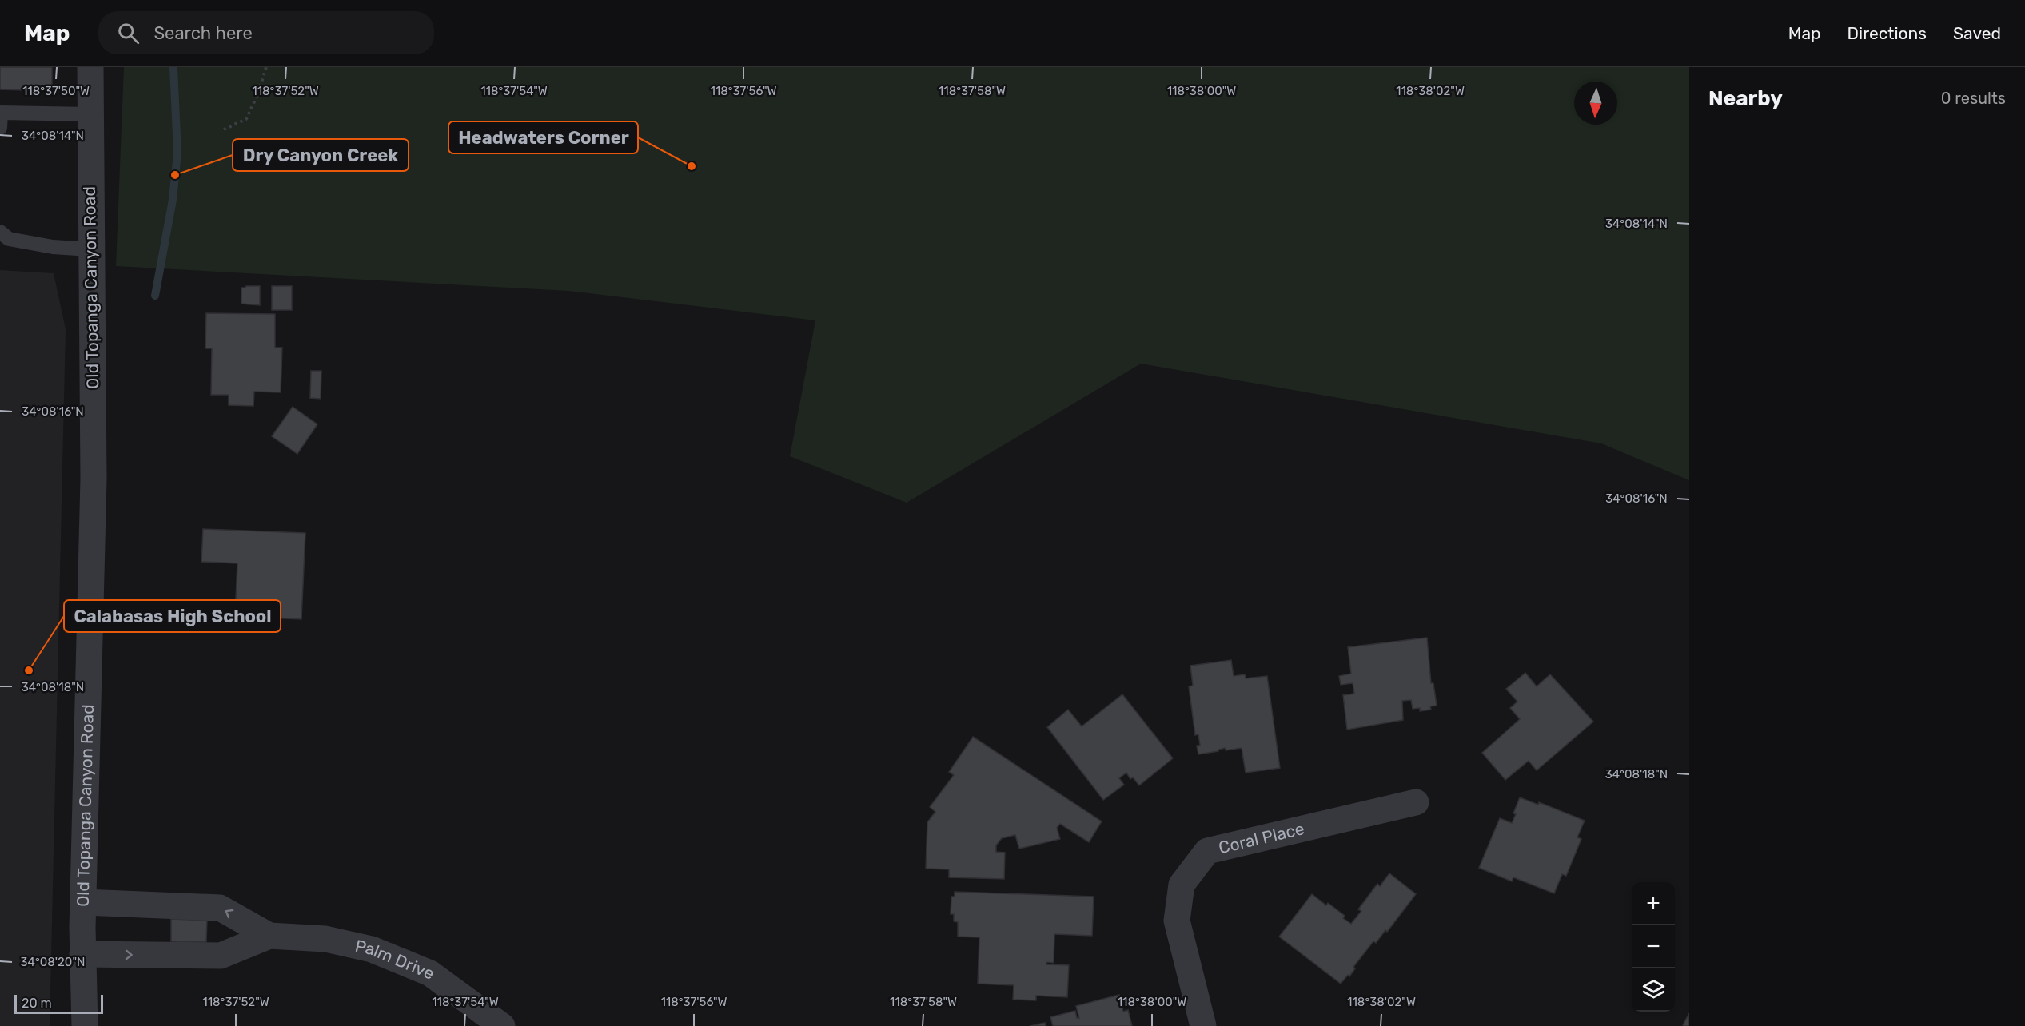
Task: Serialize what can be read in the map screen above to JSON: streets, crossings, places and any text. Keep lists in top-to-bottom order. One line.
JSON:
{"streets":{"street":["Old Topanga Canyon Road","Coral Place","Palm Drive"]},"crossings":[["Old Topanga Canyon Road","Palm Drive"]],"places":["Headwaters Corner","Dry Canyon Creek","Calabasas High School"],"scale_bar":"20 m","north":"bottom","page":{"header":"Map","search":"Search here","nav":["Map","Directions","Saved"],"heading":["Nearby","0 results"],"map_buttons":["+","−"],"scale":"20 m"},"coordinates":["118°37'50\"W","118°37'52\"W","118°37'54\"W","118°37'56\"W","118°37'58\"W","118°38'00\"W","118°38'02\"W","34°08'14\"N","34°08'16\"N","34°08'18\"N","34°08'20\"N"]}
